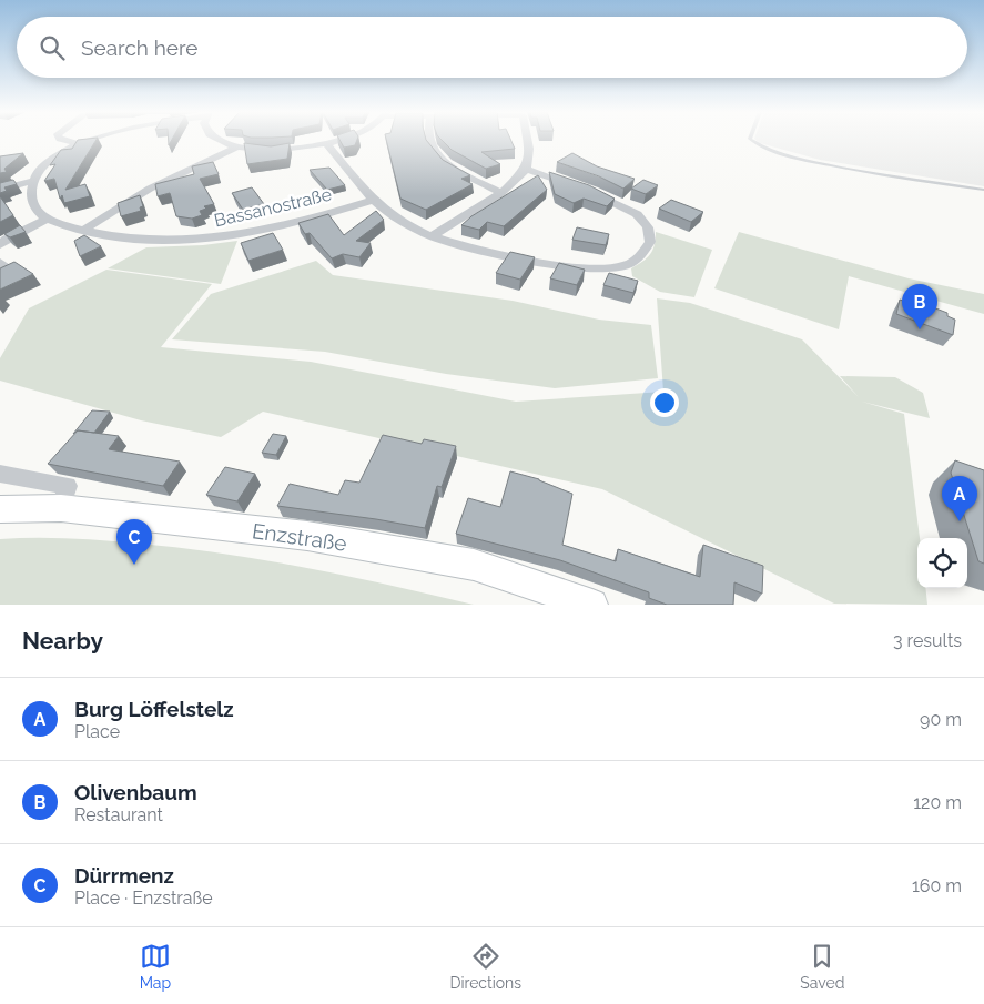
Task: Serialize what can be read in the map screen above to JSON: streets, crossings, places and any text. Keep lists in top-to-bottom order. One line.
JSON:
{"streets":{"main road":["Enzstraße"],"street":["Bassanostraße"]},"page":{"search":"Search here","pins":["B","A","C"],"heading":["Nearby","3 results"],"list":[{"mark":"A","name":"Burg Löffelstelz","note":"Place","value":"90 m"},{"mark":"B","name":"Olivenbaum","note":"Restaurant","value":"120 m"},{"mark":"C","name":"Dürrmenz","note":"Place · Enzstraße","value":"160 m"}],"nav":["Map","Directions","Saved"]}}
